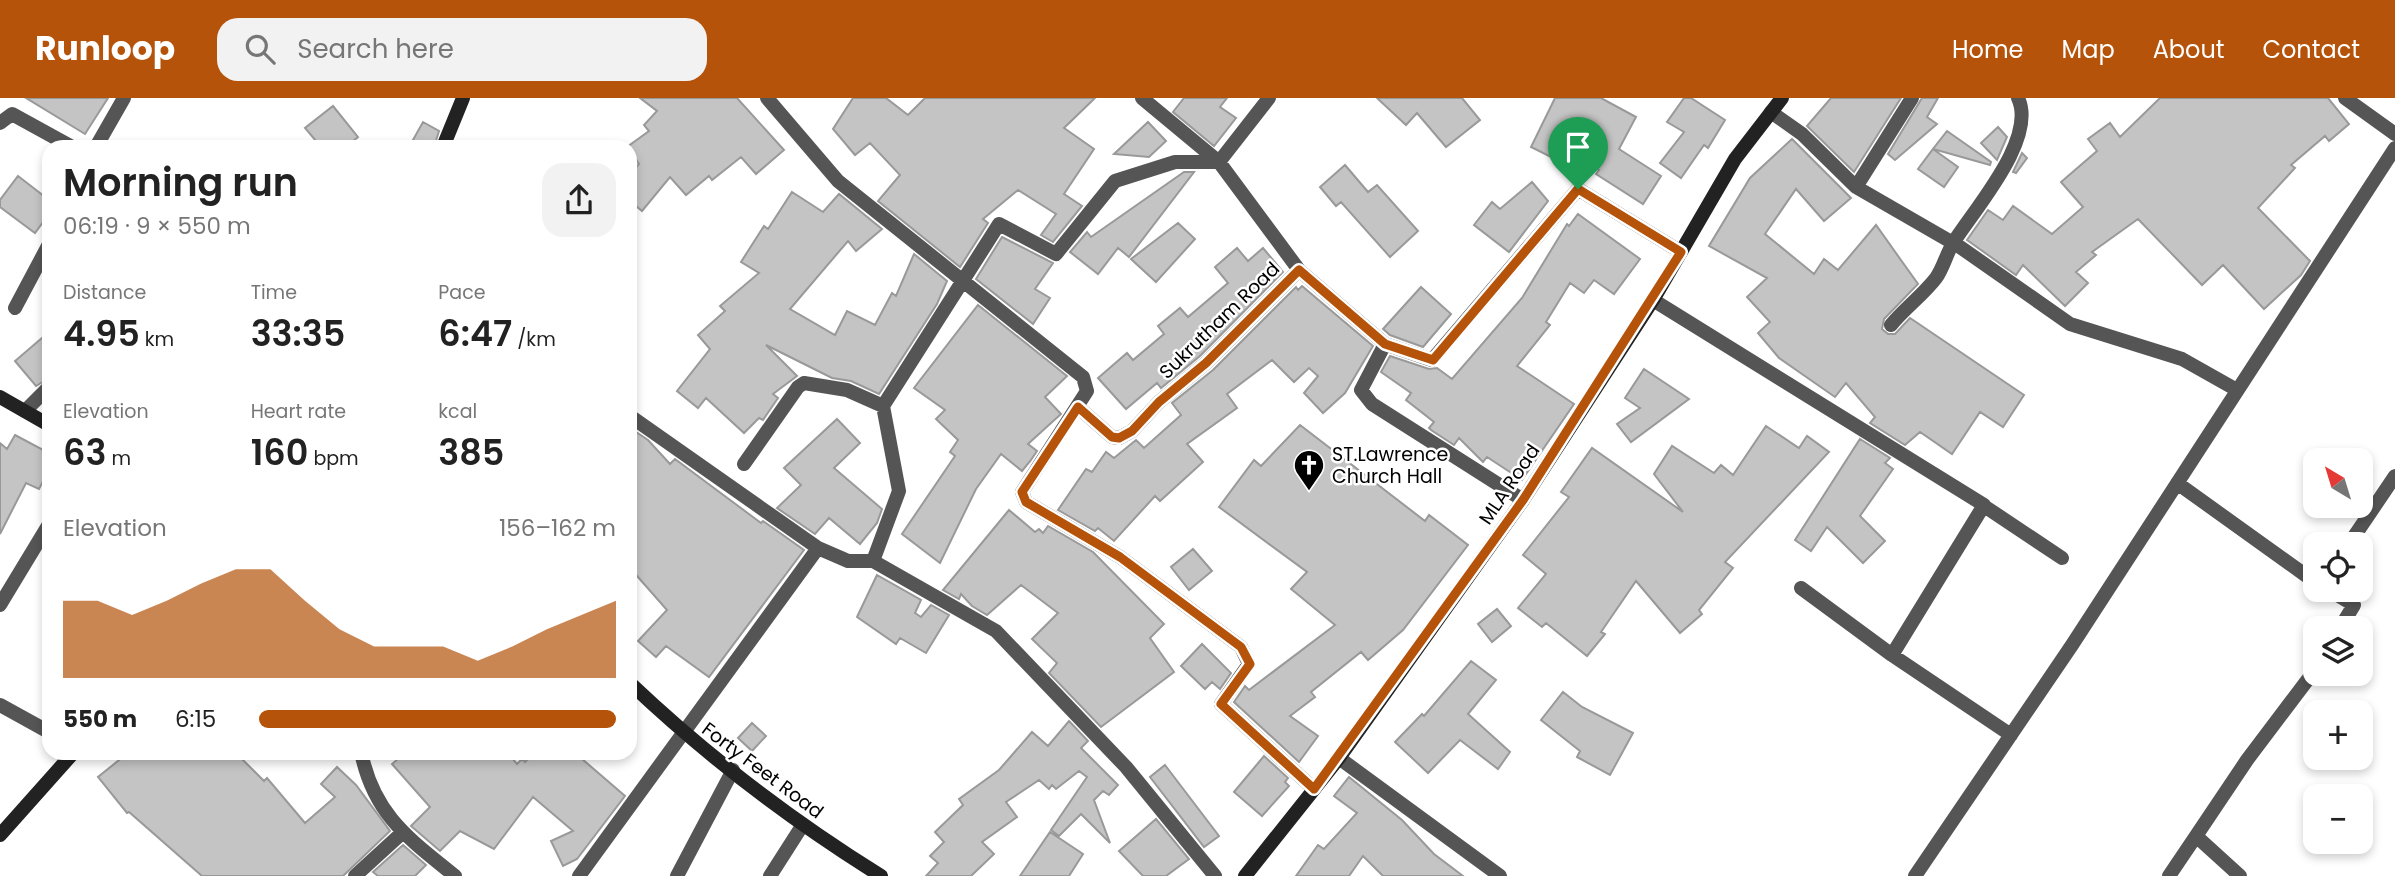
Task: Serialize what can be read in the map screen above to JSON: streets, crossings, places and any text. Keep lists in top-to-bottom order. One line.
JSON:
{"streets":{"street":["Sukrutham Road","MLA Road","Forty Feet Road"]},"places":{"church":["ST.Lawrence Church Hall"]},"north":"top left","page":{"header":"Runloop","search":"Search here","nav":["Home","Map","About","Contact"],"heading":["Morning run","06:19 · 9 × 550 m"],"stats":[["Distance","4.95 km"],["Time","33:35"],["Pace","6:47 /km"],["Elevation","63 m"],["Heart rate","160 bpm"],["kcal","385"]],"map_buttons":["+","−"],"chart":["Elevation","156–162 m"],"list":[{"name":"550 m","note":"6:15"}]}}
